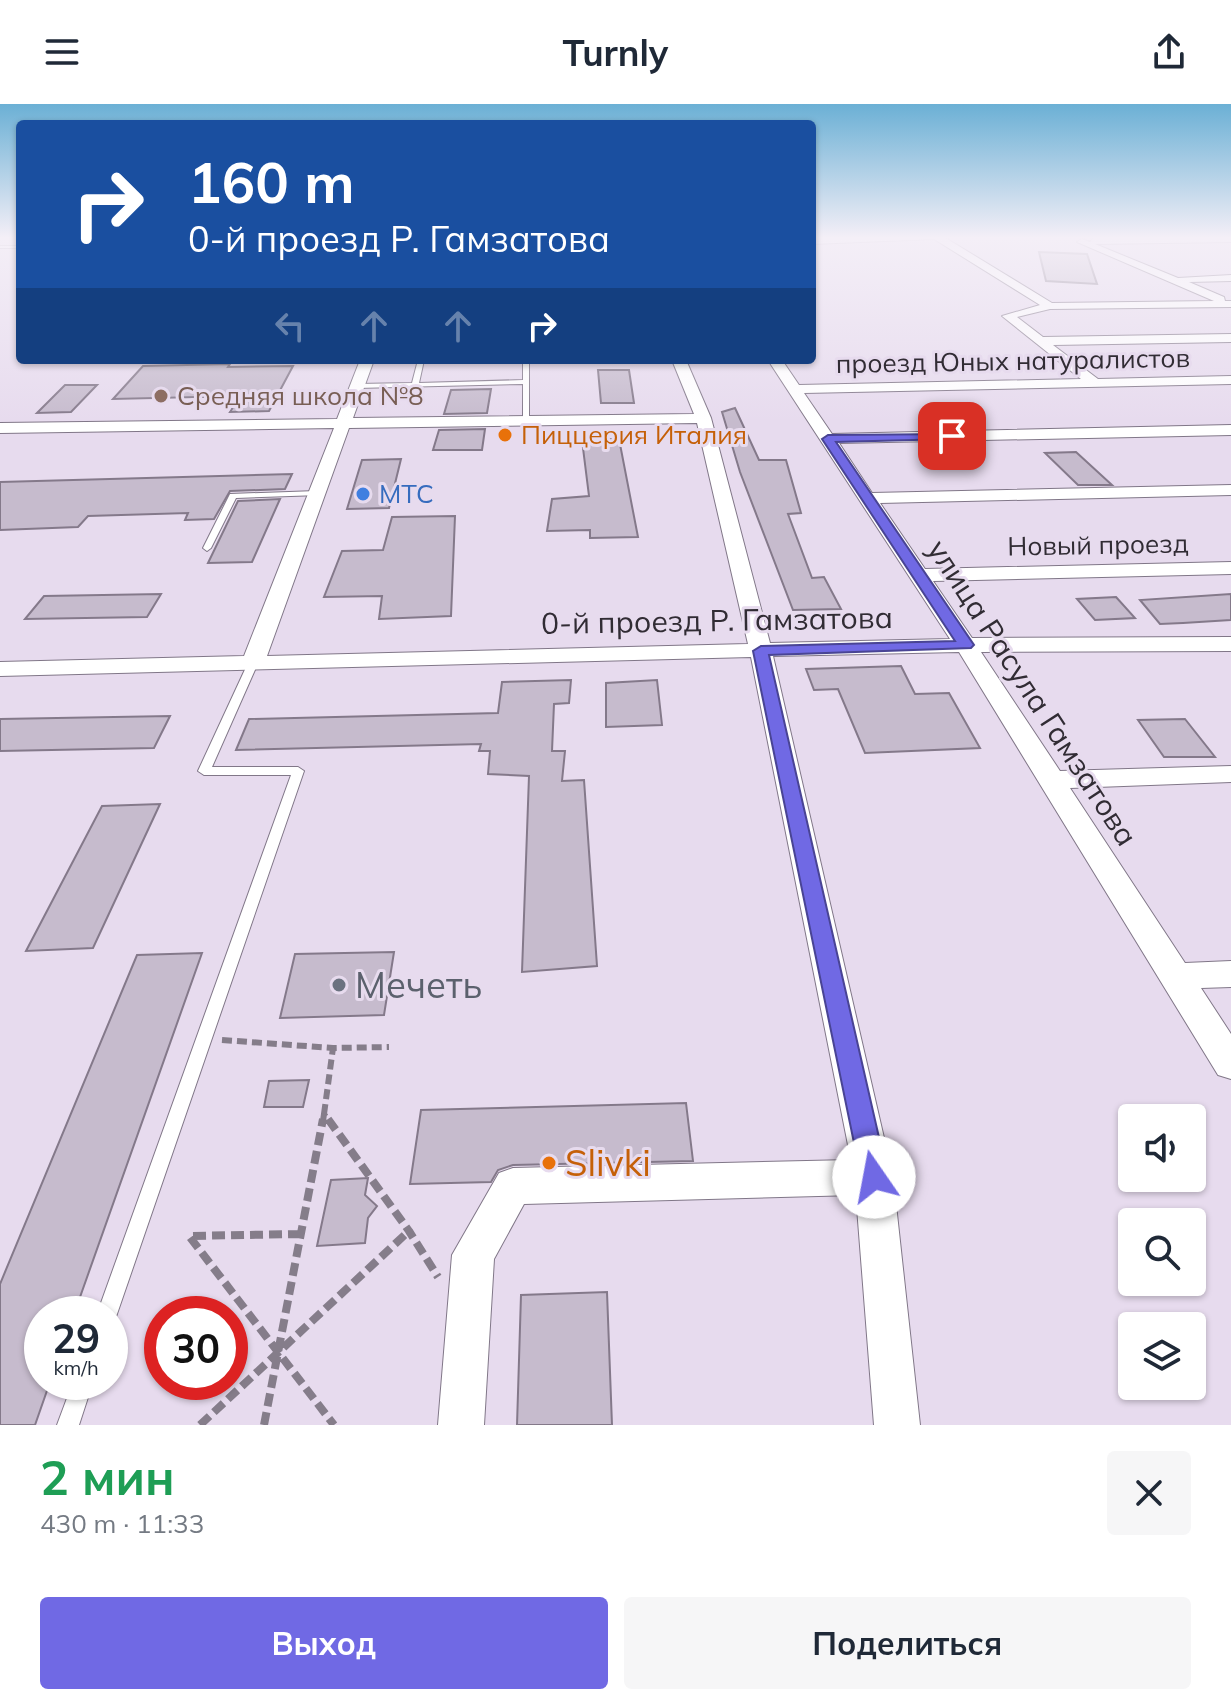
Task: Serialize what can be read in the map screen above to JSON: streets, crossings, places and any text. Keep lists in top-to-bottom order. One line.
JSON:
{"streets":{"street":["проезд Юных натуралистов","Новый проезд","0-й проезд Р. Гамзатова","улица Расула Гамзатова"]},"crossings":[["проезд Юных натуралистов","улица Расула Гамзатова"],["Новый проезд","улица Расула Гамзатова"],["0-й проезд Р. Гамзатова","улица Расула Гамзатова"]],"places":["Средняя школа №8","Пиццерия Италия","МТС","Мечеть","Slivki"],"page":{"header":"Turnly","turn":["160 m","0-й проезд Р. Гамзатова"],"speed":"29 km/h","limit":"30","heading":["2 мин","430 m · 11:33"],"buttons":["Выход","Поделиться"]}}
